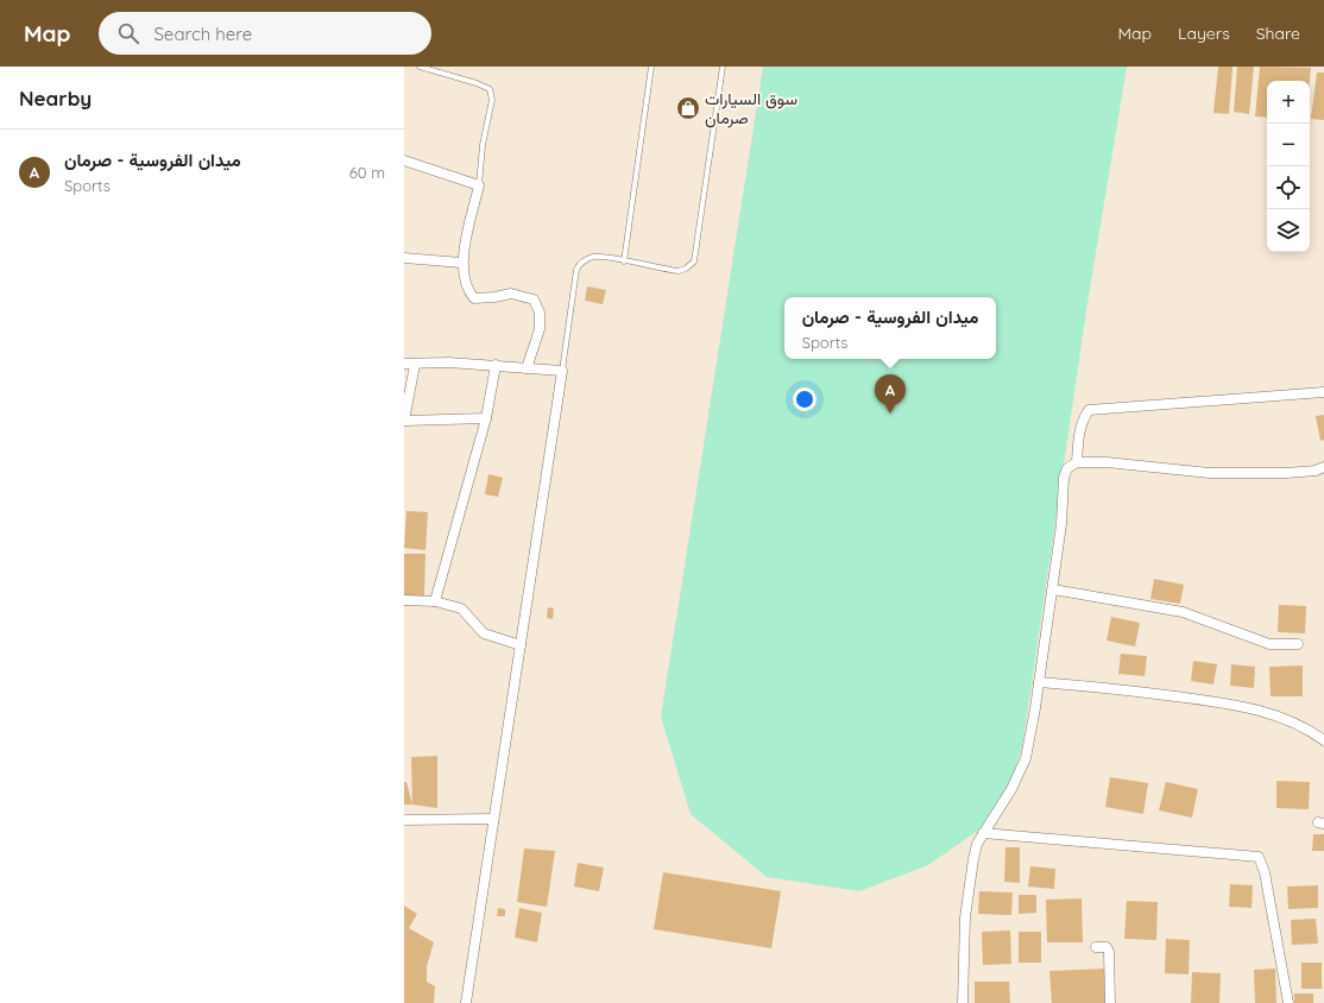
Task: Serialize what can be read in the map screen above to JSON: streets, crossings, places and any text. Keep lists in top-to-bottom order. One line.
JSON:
{"places":{"shop":["سوق السيارات صرمان"]},"page":{"header":"Map","search":"Search here","nav":["Map","Layers","Share"],"heading":"Nearby","map_buttons":["+","−"],"list":[{"mark":"A","name":"ميدان الفروسية - صرمان","note":"Sports","value":"60 m"}],"popup":["ميدان الفروسية - صرمان","Sports"],"pins":"A"}}
